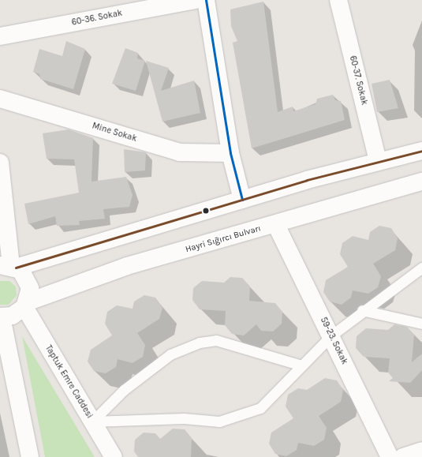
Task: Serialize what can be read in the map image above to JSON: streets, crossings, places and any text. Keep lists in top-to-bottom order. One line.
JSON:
{"streets":{"street":["60-36. Sokak","60-37. Sokak","Mine Sokak","Hayri Sığırcı Bulvarı","59-23. Sokak","Taptuk Emre Caddesi"]},"crossings":[["Hayri Sığırcı Bulvarı","59-23. Sokak"],["Hayri Sığırcı Bulvarı","Taptuk Emre Caddesi"]]}
